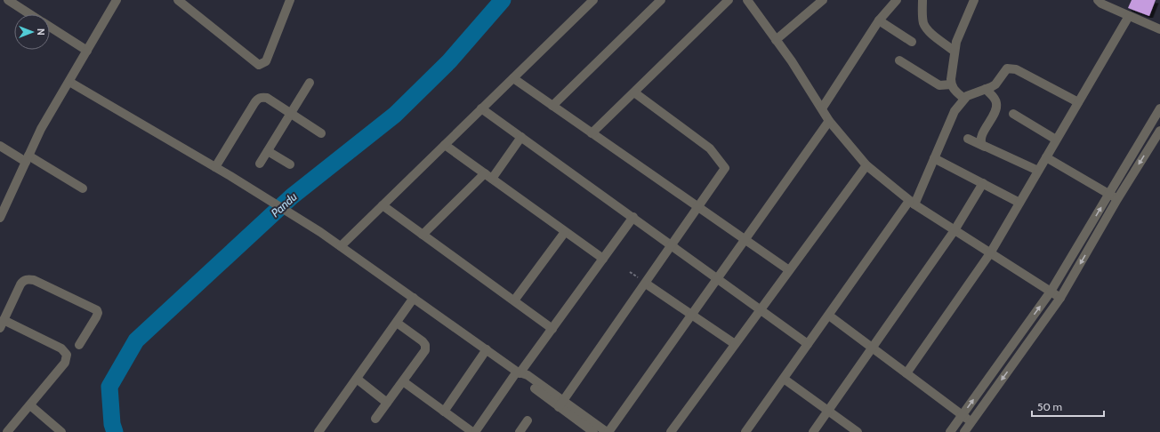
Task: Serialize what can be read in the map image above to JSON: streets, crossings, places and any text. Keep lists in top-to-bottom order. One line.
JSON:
{"water":["Pandu"],"scale_bar":"50 m","north":"right"}
